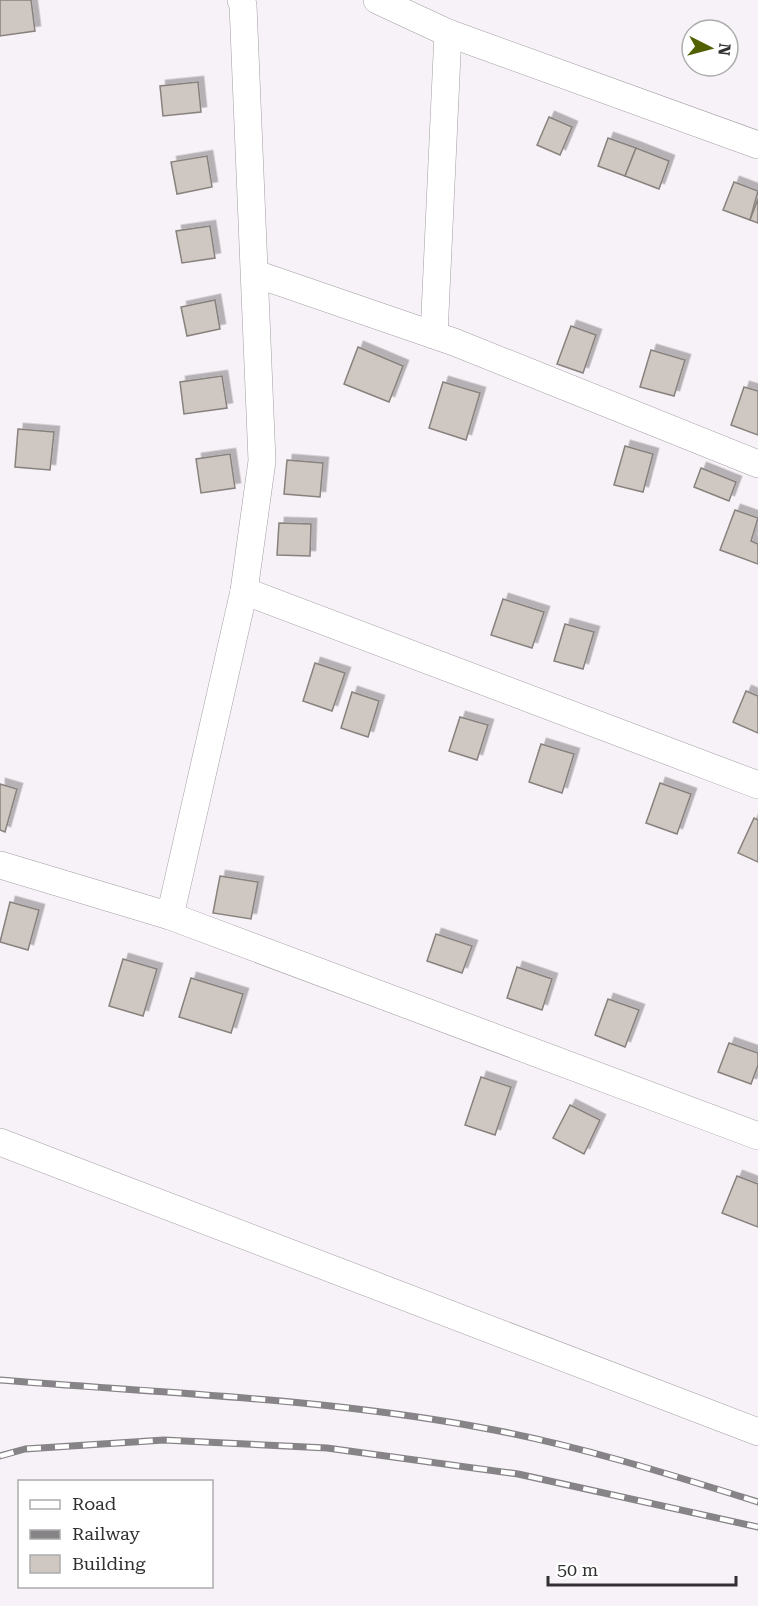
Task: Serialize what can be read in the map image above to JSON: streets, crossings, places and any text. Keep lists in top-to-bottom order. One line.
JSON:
{"legend":["Road","Railway","Building"],"scale_bar":"50 m","north":"right"}
